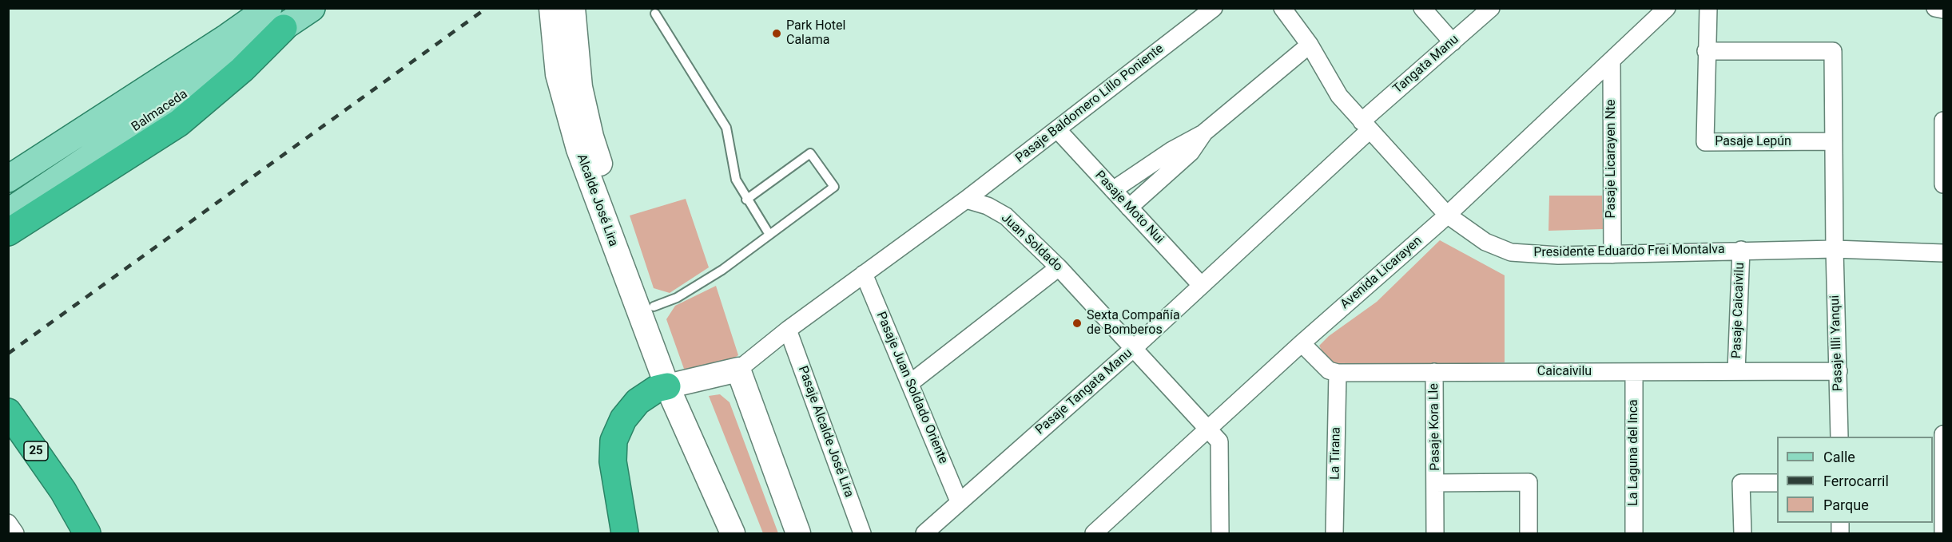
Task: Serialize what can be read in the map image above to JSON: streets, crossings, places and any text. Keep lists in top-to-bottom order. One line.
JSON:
{"streets":{"highway":["25"],"main road":["Balmaceda"],"street":["Tangata Manu","Pasaje Baldomero Lillo Poniente","Pasaje Lepún","Pasaje Licarayen Nte","Alcalde José Lira","Pasaje Moto Nui","Juan Soldado","Presidente Eduardo Frei Montalva","Avenida Licarayen","Pasaje Caicaivilu","Pasaje Illi Yanqui","Caicaivilu","Pasaje Juan Soldado Oriente","Pasaje Tangata Manu","Pasaje Kora Lle","Pasaje Alcalde José Lira","La Laguna del Inca","La Tirana"]},"crossings":[["Tangata Manu","Presidente Eduardo Frei Montalva"],["Tangata Manu","Pasaje Tangata Manu"],["Pasaje Baldomero Lillo Poniente","Pasaje Moto Nui"],["Pasaje Baldomero Lillo Poniente","Juan Soldado"],["Pasaje Licarayen Nte","Presidente Eduardo Frei Montalva"],["Pasaje Licarayen Nte","Avenida Licarayen"],["Pasaje Moto Nui","Pasaje Tangata Manu"],["Juan Soldado","Avenida Licarayen"],["Juan Soldado","Pasaje Tangata Manu"],["Presidente Eduardo Frei Montalva","Avenida Licarayen"],["Presidente Eduardo Frei Montalva","Pasaje Caicaivilu"],["Presidente Eduardo Frei Montalva","Pasaje Illi Yanqui"],["Presidente Eduardo Frei Montalva","Pasaje Tangata Manu"],["Pasaje Caicaivilu","Caicaivilu"],["Pasaje Illi Yanqui","Caicaivilu"],["Caicaivilu","Pasaje Kora Lle"],["Caicaivilu","La Laguna del Inca"],["Caicaivilu","La Tirana"],["Pasaje Juan Soldado Oriente","Pasaje Tangata Manu"]],"places":["Park Hotel Calama","Sexta Compañía de Bomberos"],"legend":["Calle","Ferrocarril","Parque"]}
